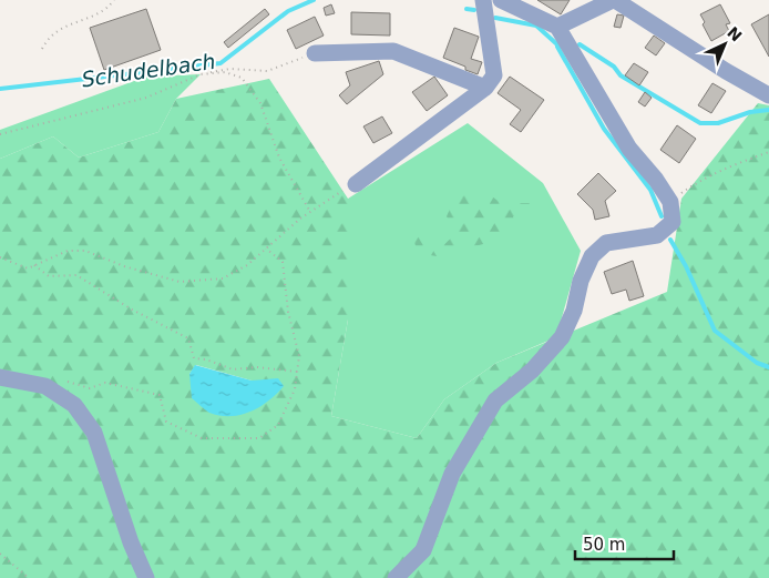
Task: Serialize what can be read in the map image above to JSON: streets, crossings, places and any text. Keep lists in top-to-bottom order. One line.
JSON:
{"water":["Schudelbach"],"scale_bar":"50 m","north":"top right"}
